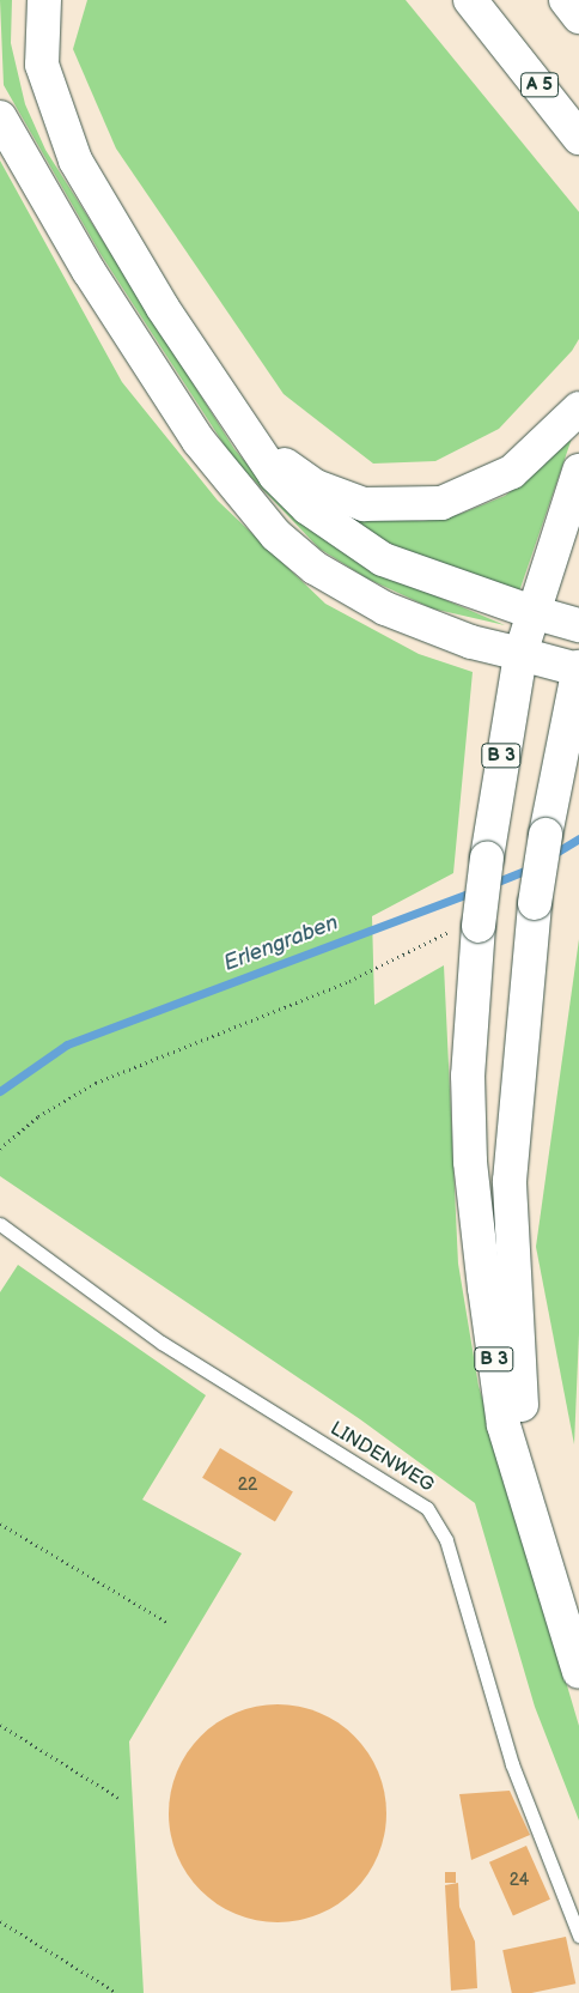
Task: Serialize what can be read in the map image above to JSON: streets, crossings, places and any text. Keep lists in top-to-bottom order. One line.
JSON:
{"streets":{"main road":["A 5","B 3"],"lane":["LINDENWEG"]},"water":["Erlengraben"],"house_numbers":["22","24"]}
